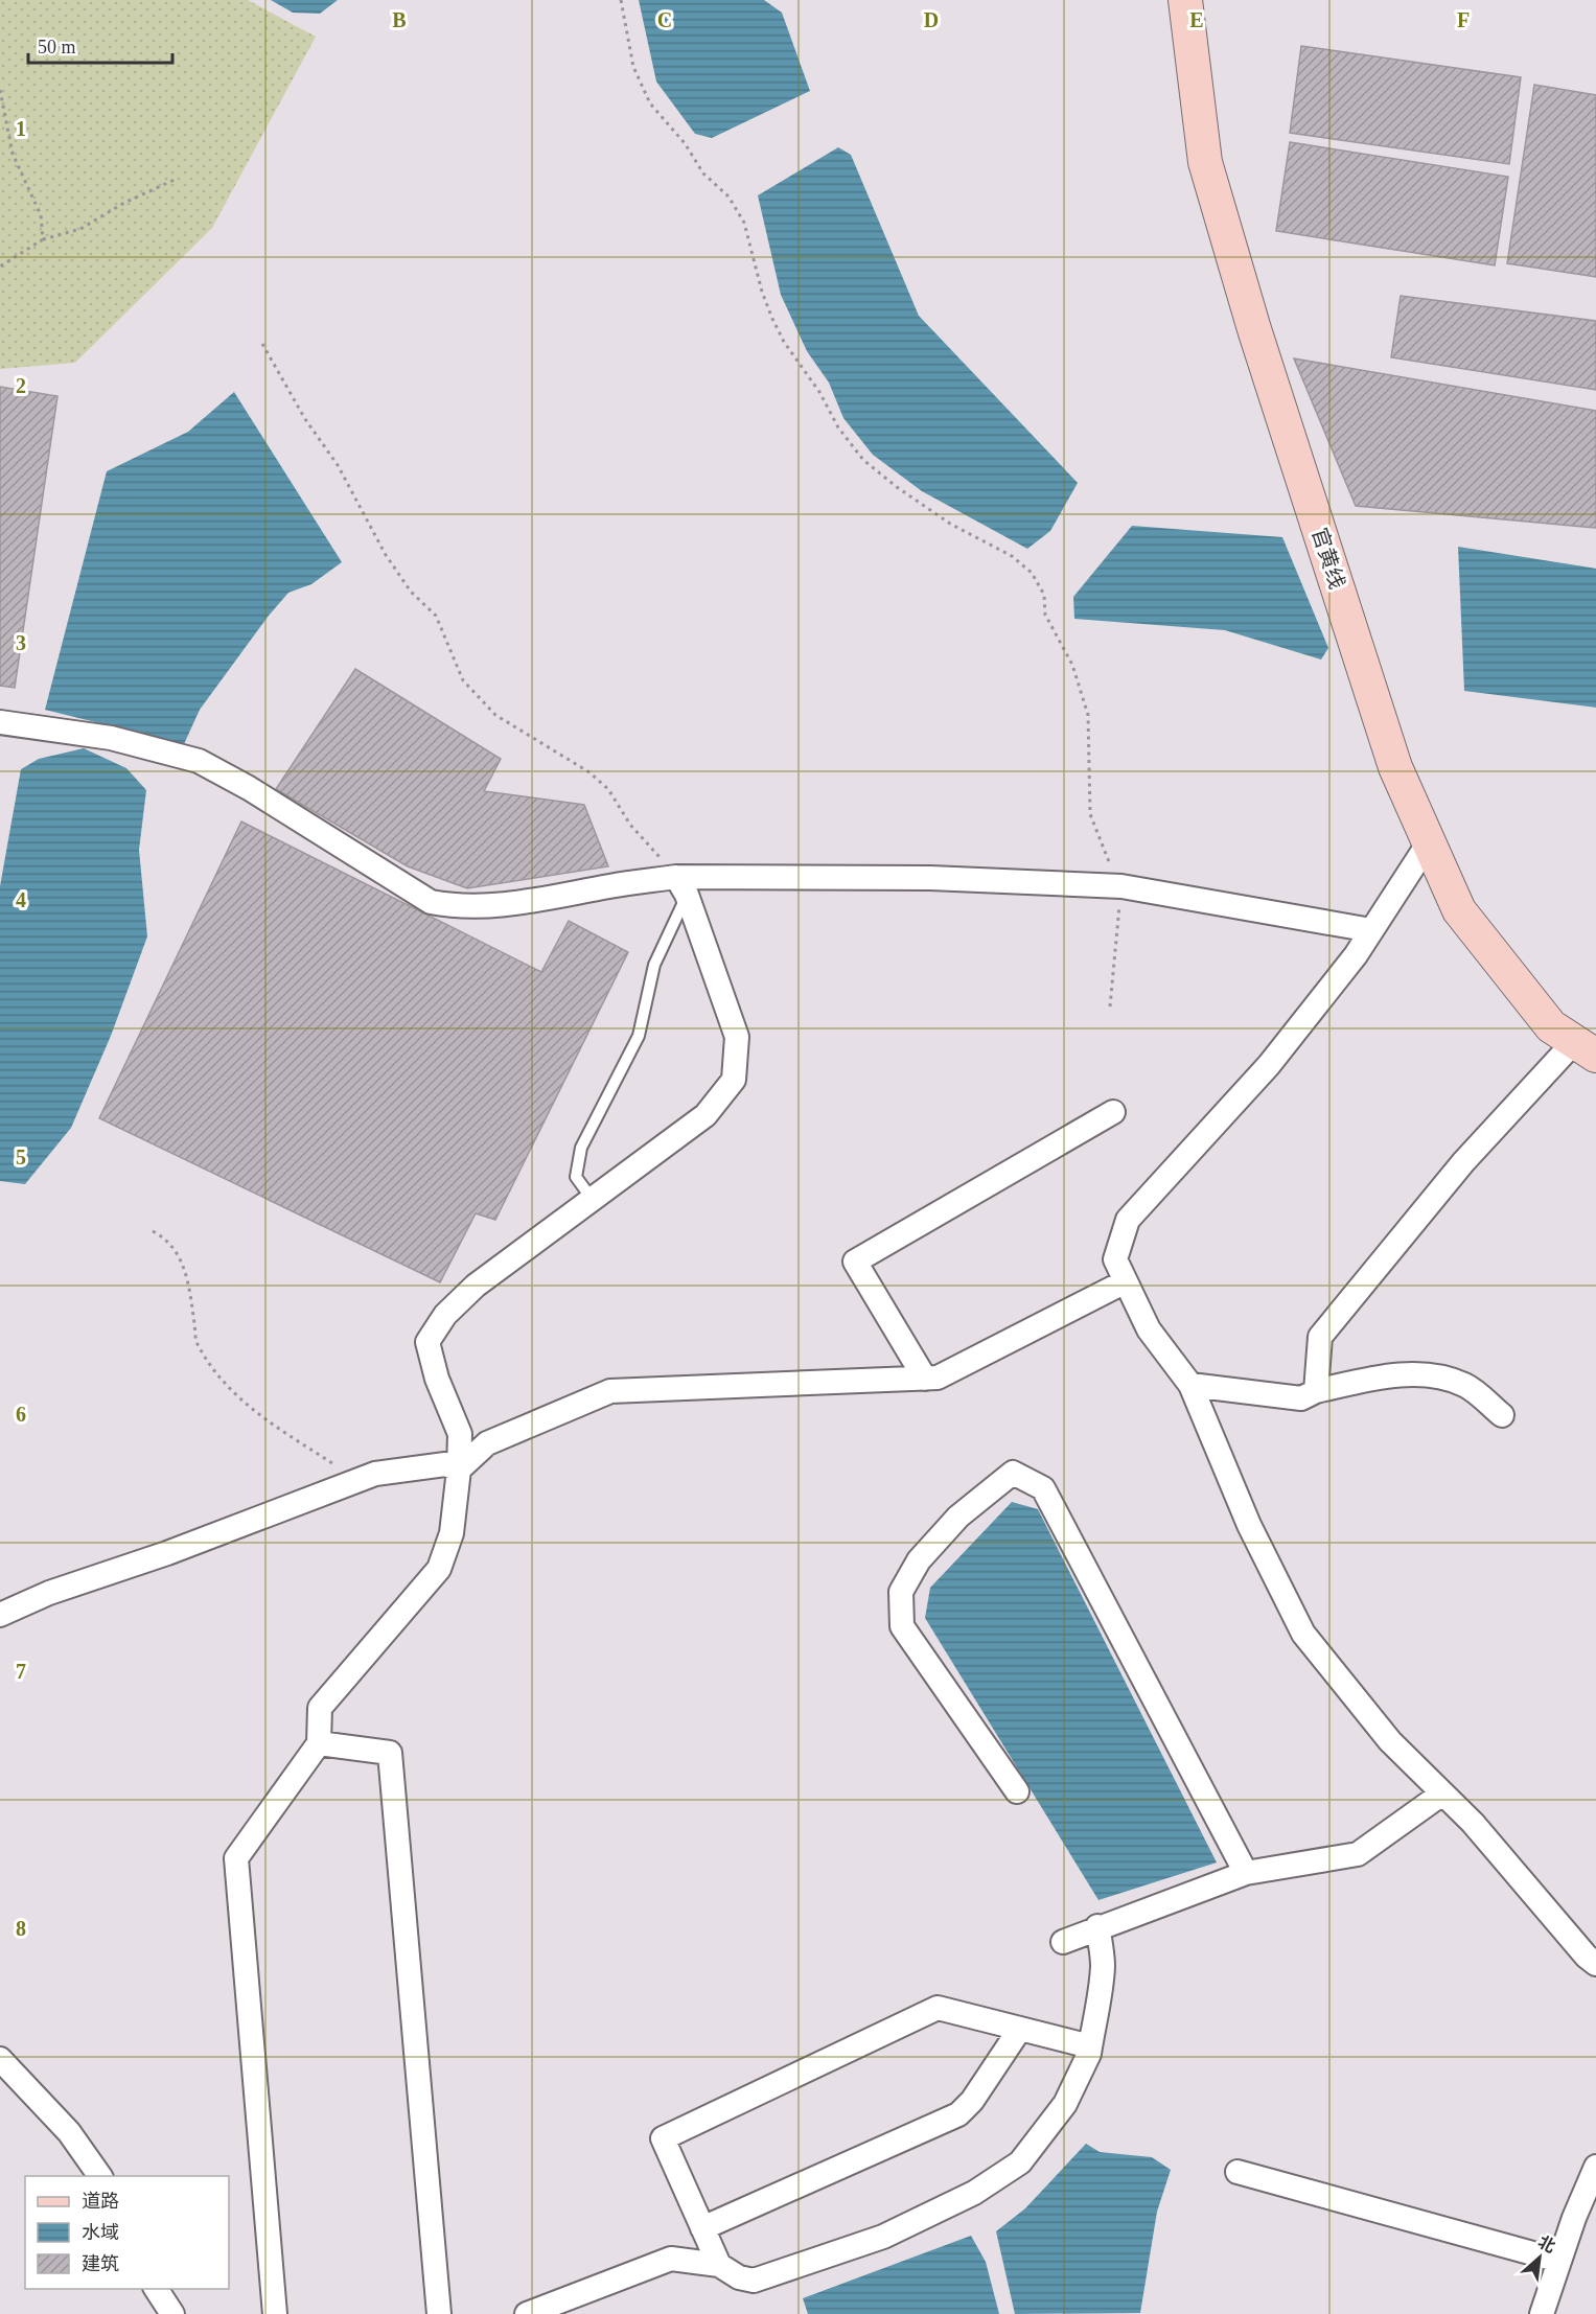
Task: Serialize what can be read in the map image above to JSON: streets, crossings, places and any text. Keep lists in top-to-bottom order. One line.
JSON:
{"streets":{"street":["官黄线"]},"legend":["道路","水域","建筑"],"scale_bar":"50 m","north":"top right","grid":{"columns":["B","C","D","E","F"],"rows":["1","2","3","4","5","6","7","8"]}}
